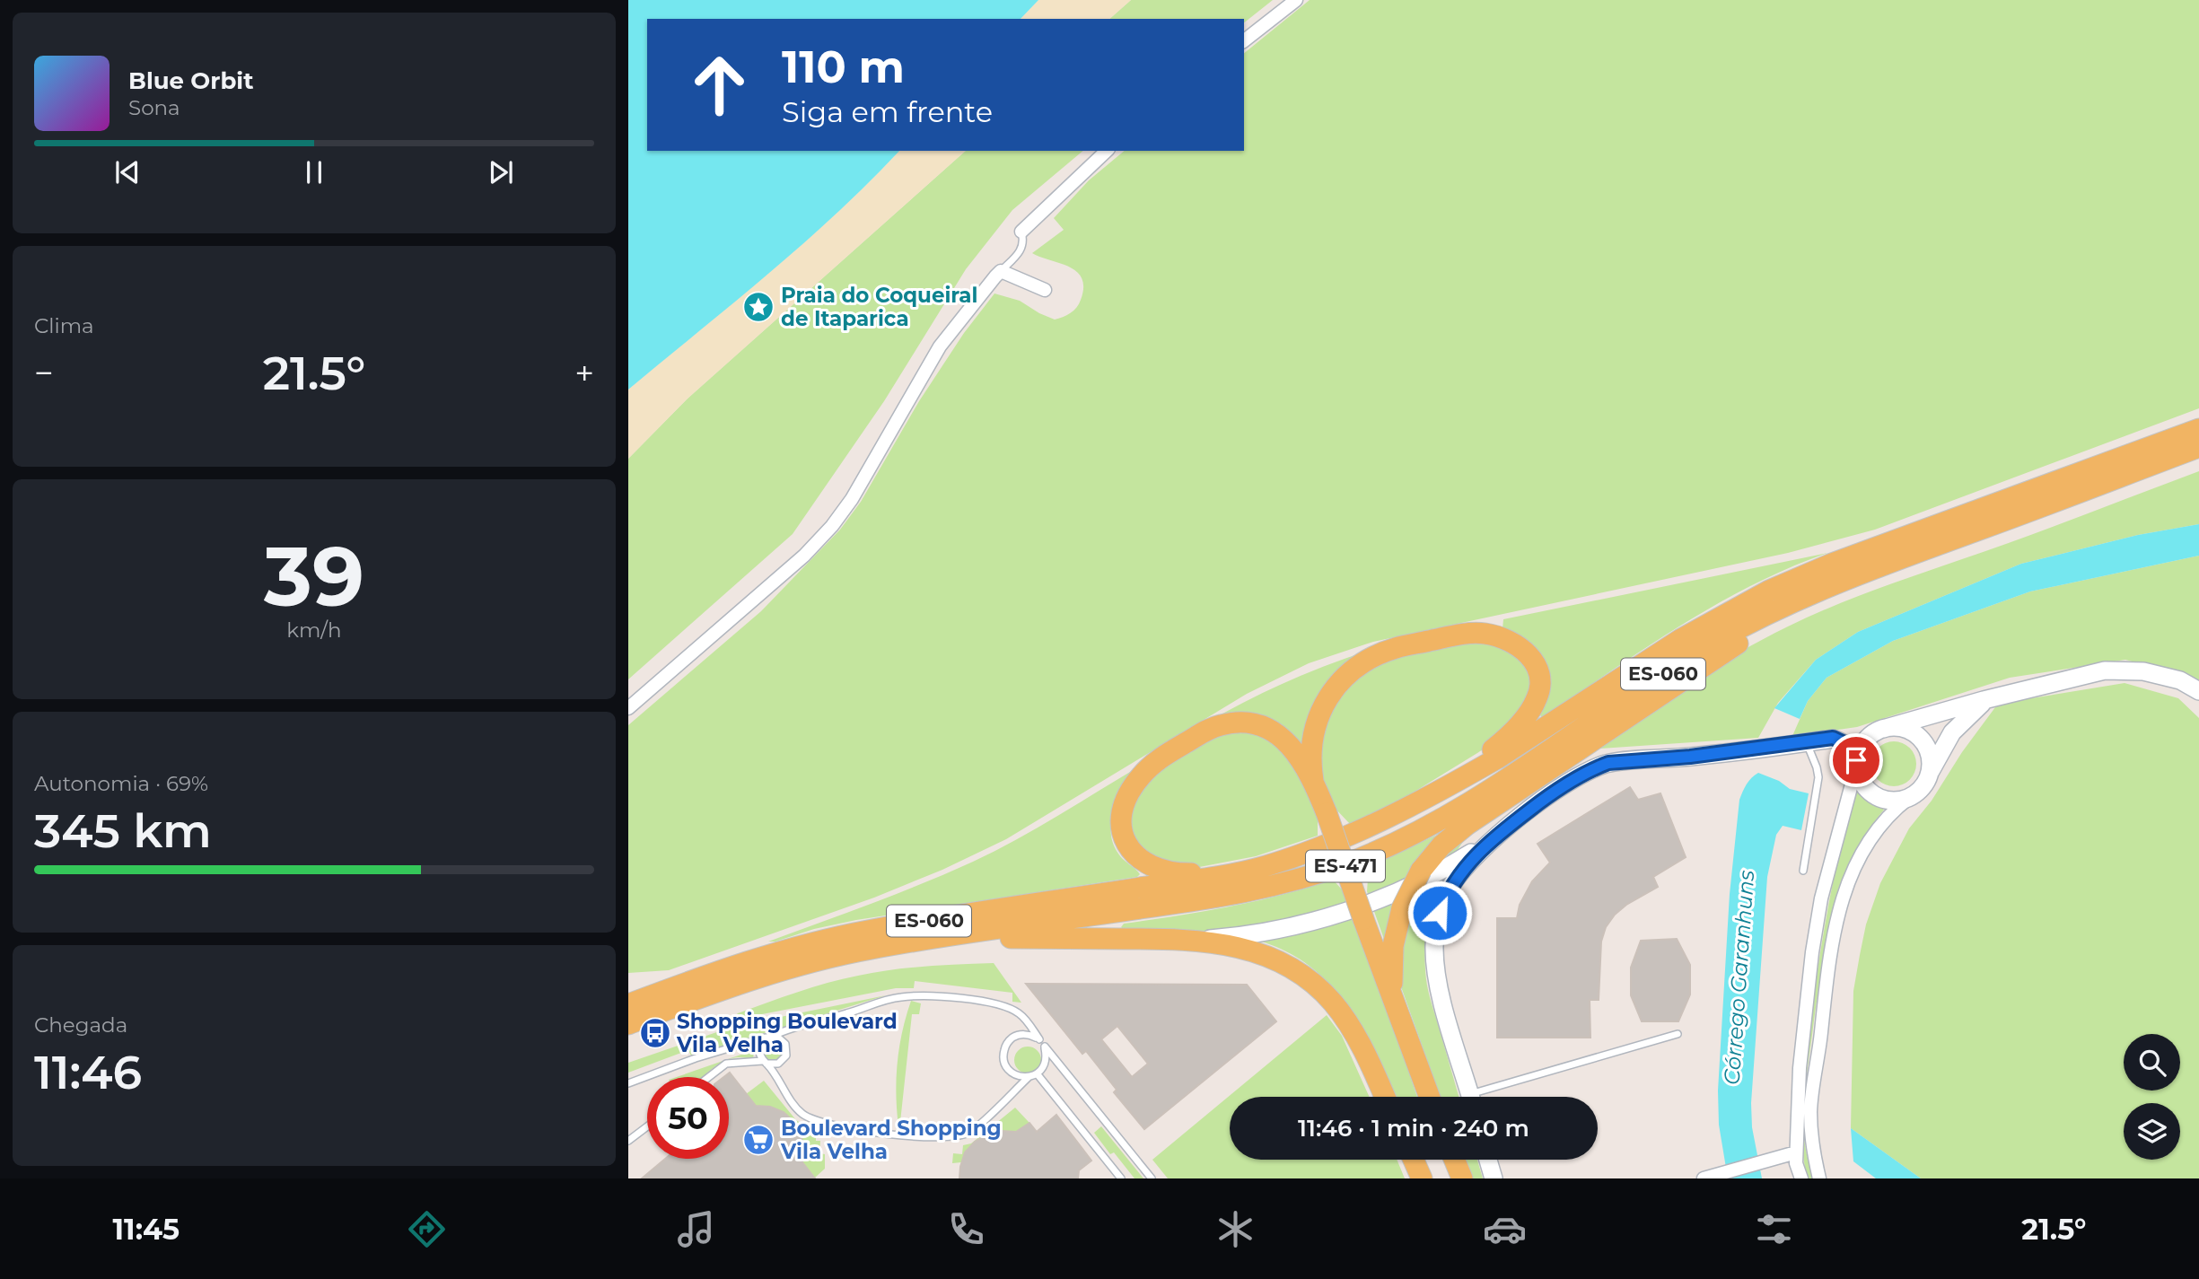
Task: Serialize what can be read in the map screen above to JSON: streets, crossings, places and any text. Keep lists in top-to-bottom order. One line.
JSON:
{"streets":{"main road":["ES-060","ES-471"]},"water":["Córrego Garanhuns"],"places":{"place":["Praia do Coqueiral de Itaparica"],"bus stop":["Shopping Boulevard Vila Velha"],"supermarket":["Boulevard Shopping Vila Velha"]},"page":{"turn":["110 m","Siga em frente"],"song":["Blue Orbit","Sona"],"tile":["Clima",["39","km/h"],["Autonomia · 69%","345 km"],["Chegada","11:46"]],"heat":["−","21.5°","+"],"limit":"50","trip":"11:46 · 1 min · 240 m","tabs":["11:45","21.5°"]}}
